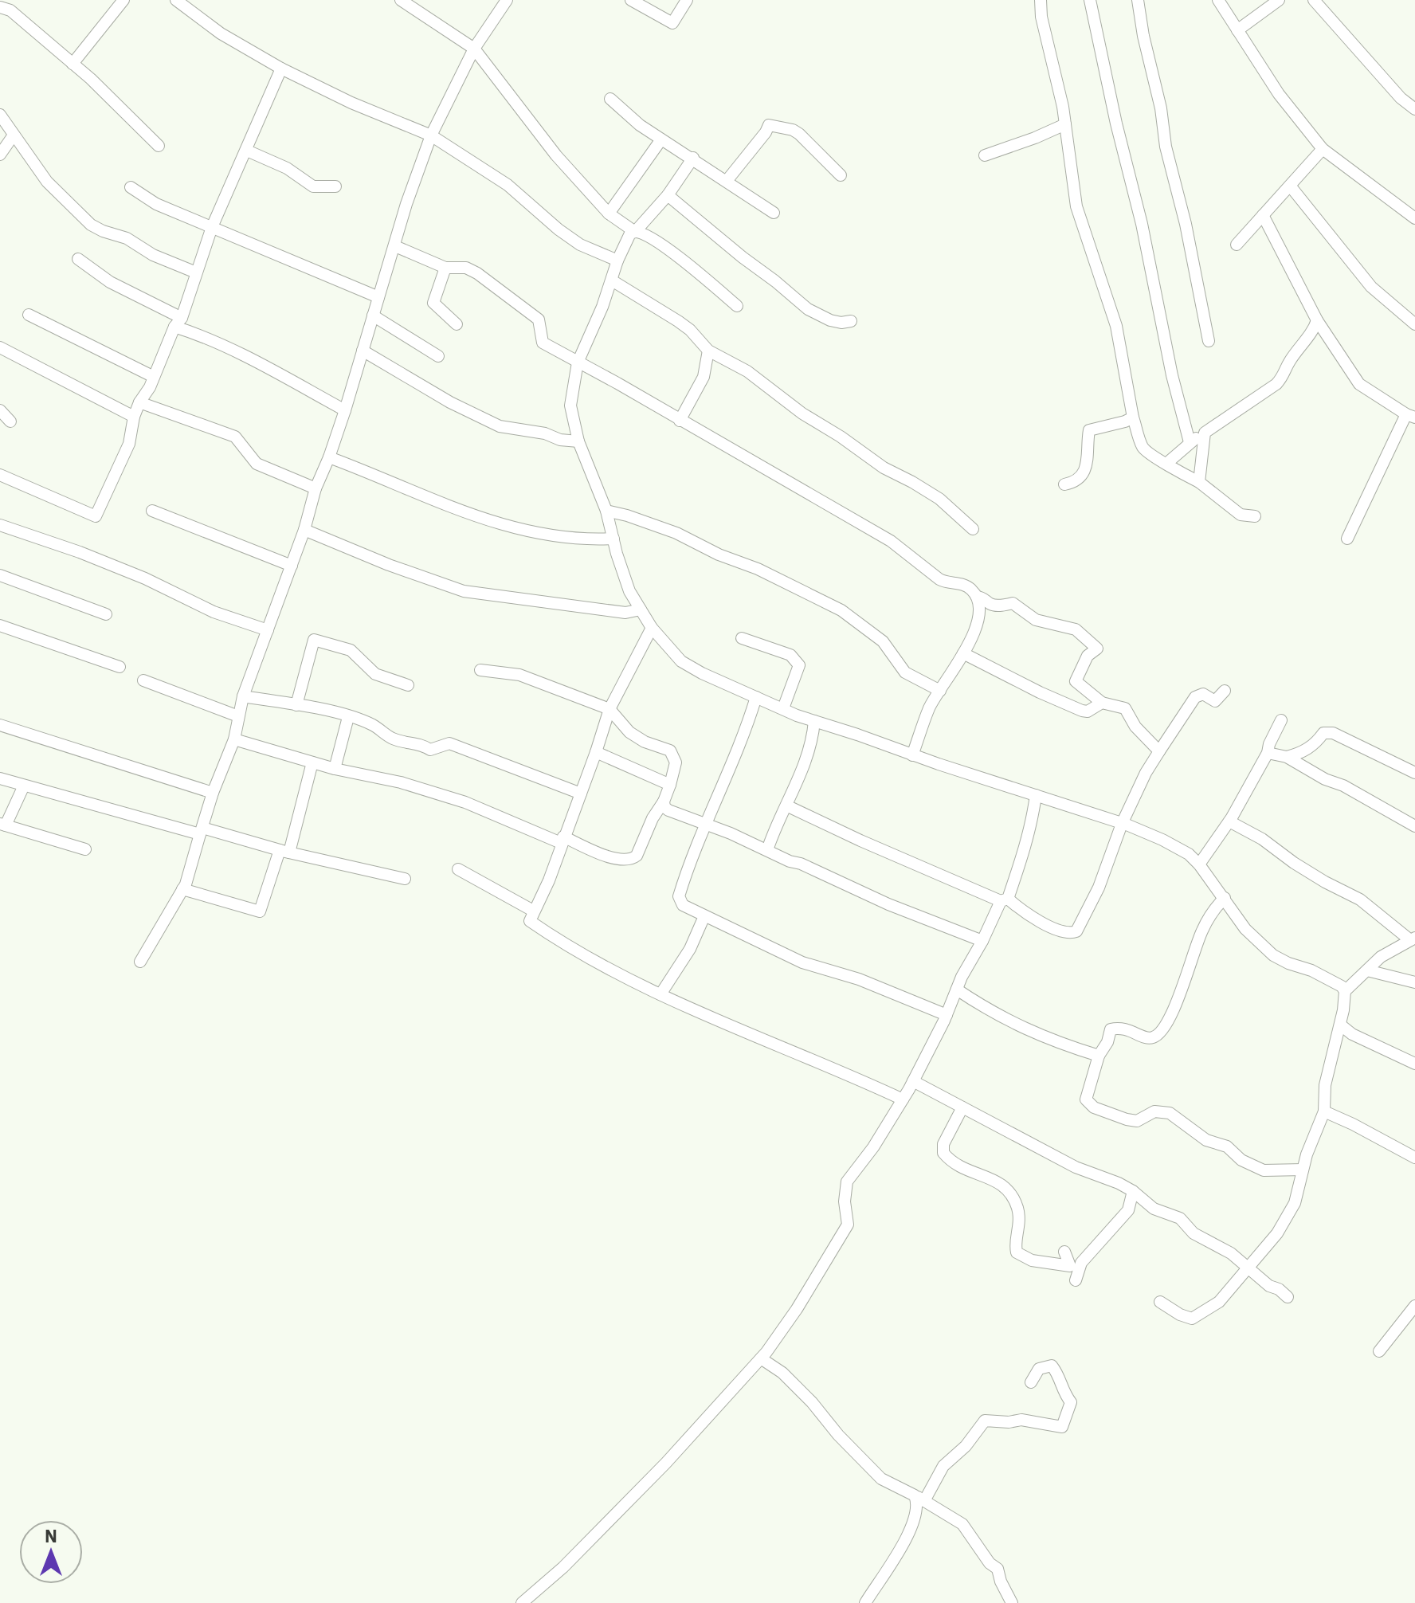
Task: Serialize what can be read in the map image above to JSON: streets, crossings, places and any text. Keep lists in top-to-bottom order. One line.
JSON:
{"north":"top"}
